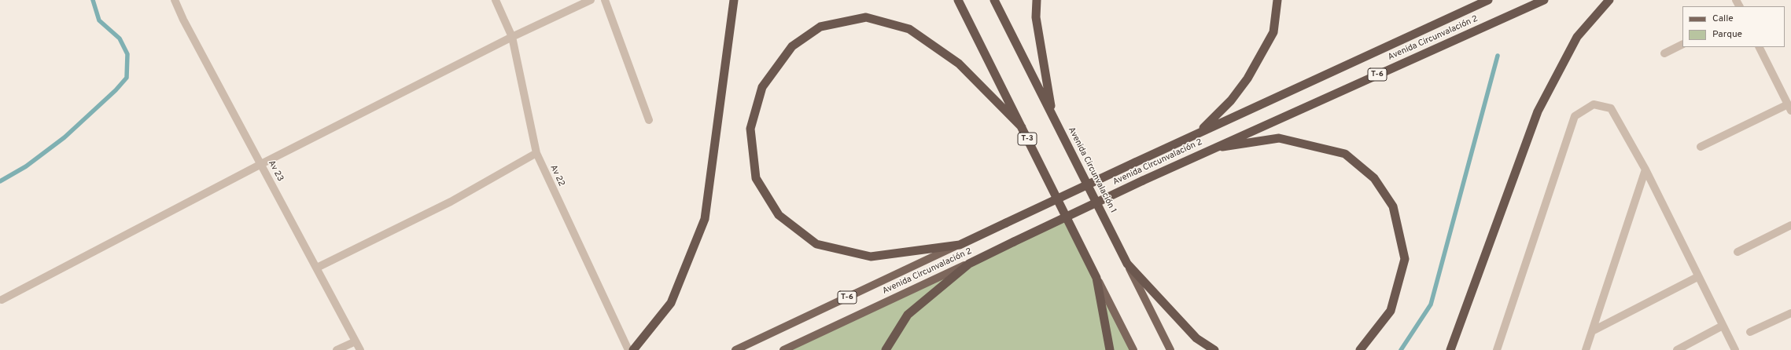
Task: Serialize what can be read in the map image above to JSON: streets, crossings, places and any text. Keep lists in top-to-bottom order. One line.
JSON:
{"streets":{"highway":["Avenida Circunvalación 2","T-6","T-3","Avenida Circunvalación 1"],"street":["Av 23","Av 22"]},"legend":["Calle","Parque"]}
